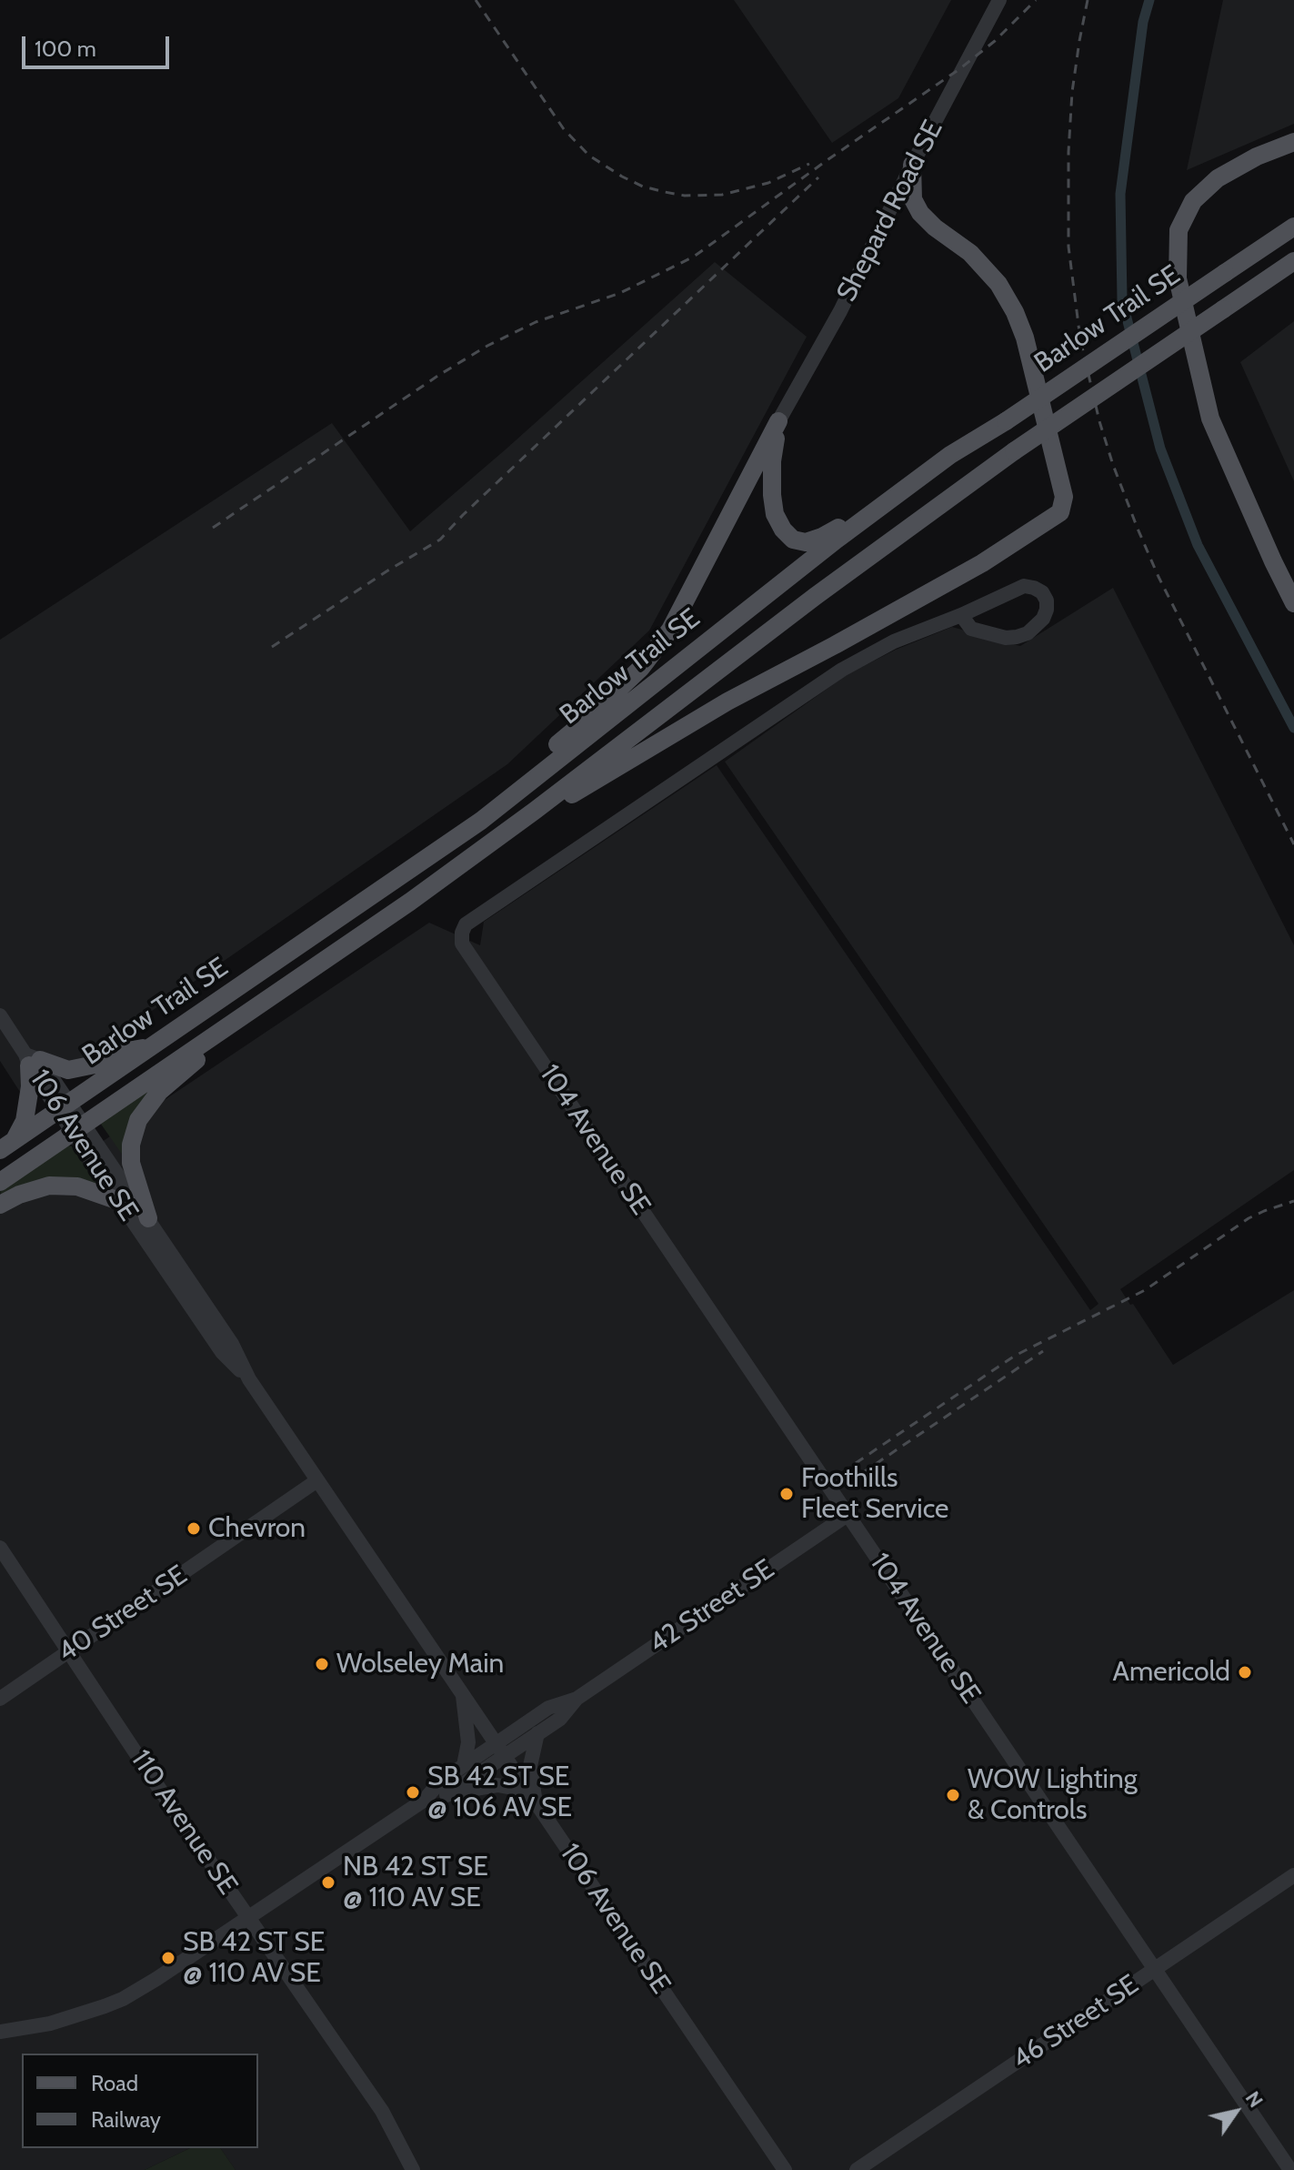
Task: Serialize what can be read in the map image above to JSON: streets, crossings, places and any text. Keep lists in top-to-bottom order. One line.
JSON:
{"streets":{"main road":["Barlow Trail SE"],"street":["Shepard Road SE","104 Avenue SE","106 Avenue SE","42 Street SE","40 Street SE","110 Avenue SE","46 Street SE"]},"crossings":[["Barlow Trail SE","106 Avenue SE"],["104 Avenue SE","42 Street SE"],["104 Avenue SE","46 Street SE"],["106 Avenue SE","42 Street SE"],["106 Avenue SE","40 Street SE"],["42 Street SE","110 Avenue SE"],["40 Street SE","110 Avenue SE"]],"places":["Foothills Fleet Service","Chevron","Wolseley Main","Americold","SB 42 ST SE @ 106 AV SE","WOW Lighting & Controls","NB 42 ST SE @ 110 AV SE","SB 42 ST SE @ 110 AV SE"],"legend":["Road","Railway"],"scale_bar":"100 m","north":"top right"}
